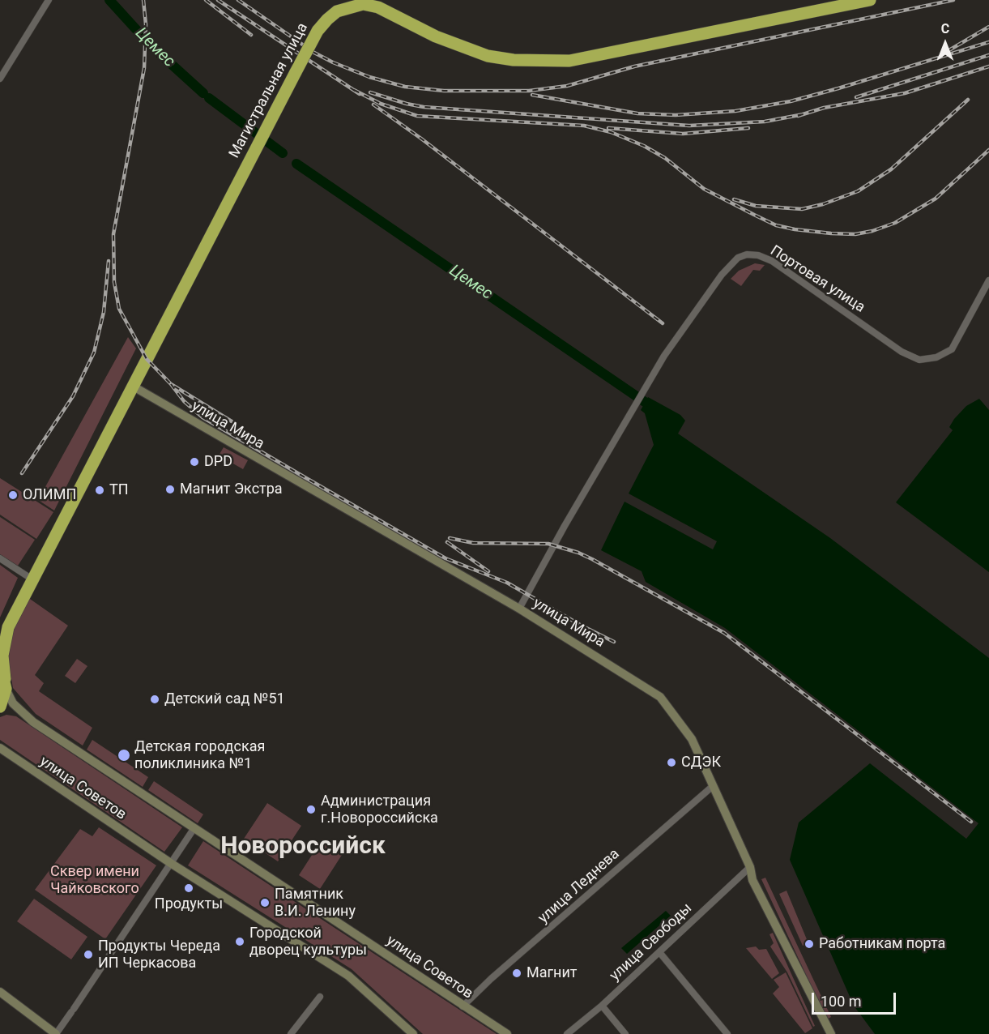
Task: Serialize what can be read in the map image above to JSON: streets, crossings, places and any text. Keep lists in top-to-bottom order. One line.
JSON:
{"streets":{"highway":["Магистральная улица"],"street":["Портовая улица","улица Мира","улица Советов","улица Леднева","улица Свободы"]},"crossings":[["Магистральная улица","улица Мира"],["Магистральная улица","улица Советов"],["Портовая улица","улица Мира"],["улица Мира","улица Леднева"],["улица Мира","улица Свободы"],["улица Советов","улица Леднева"]],"districts":["Новороссийск"],"water":["Цемес"],"parks":["Сквер имени Чайковского"],"places":["DPD","Магнит Экстра","ТП","ОЛИМП","Детский сад №51","Детская городская поликлиника №1","СДЭК","Администрация г.Новороссийска","Продукты","Памятник В.И. Ленину","Городской дворец культуры","Работникам порта","Продукты Череда ИП Черкасова","Магнит"],"scale_bar":"100 m","north":"top"}
